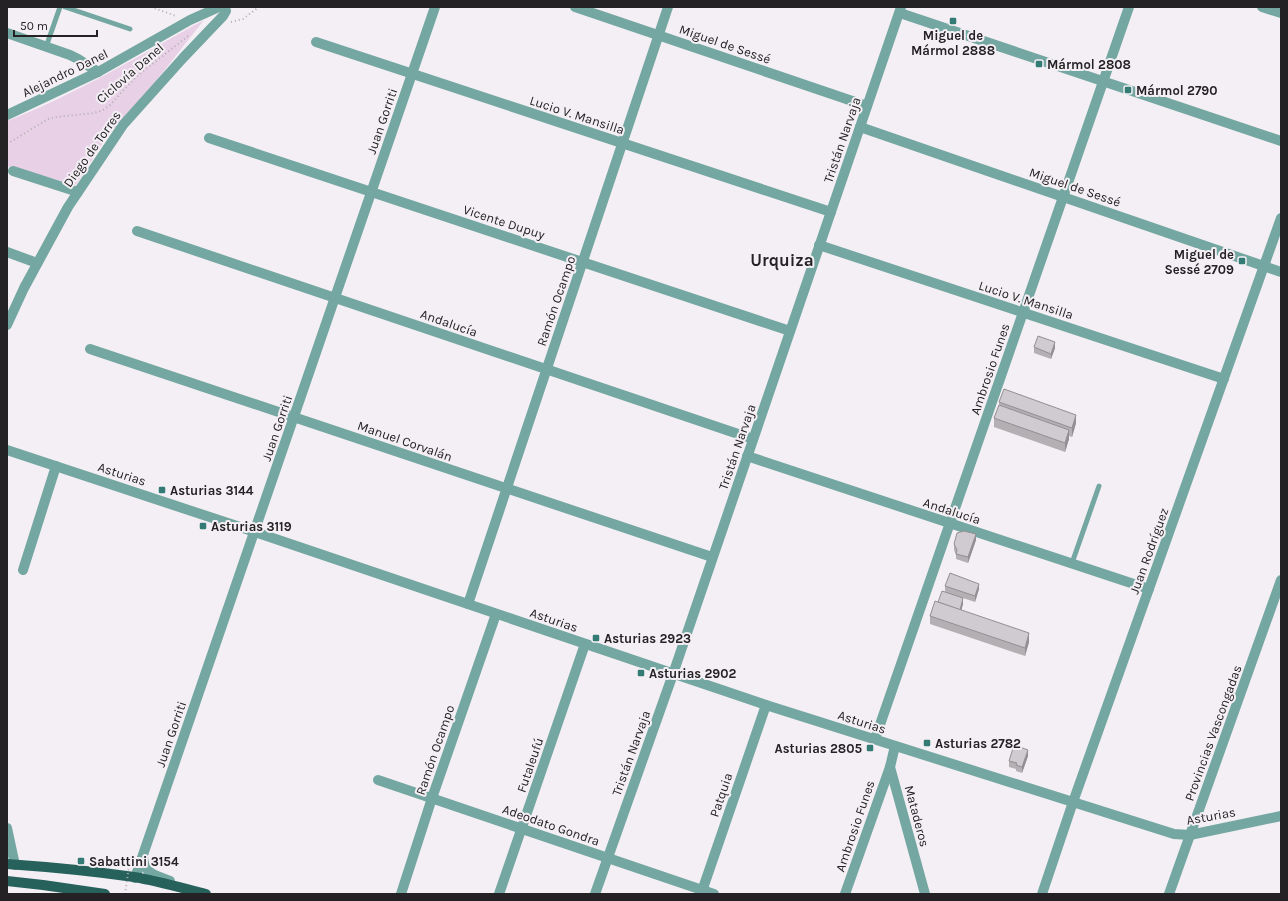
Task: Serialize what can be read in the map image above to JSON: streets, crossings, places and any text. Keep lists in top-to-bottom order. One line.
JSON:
{"streets":{"street":["Miguel de Sessé","Alejandro Danel","Lucio V. Mansilla","Juan Gorriti","Tristán Narvaja","Diego de Torres","Vicente Dupuy","Ramón Ocampo","Andalucía","Ambrosio Funes","Manuel Corvalán","Asturias","Juan Rodríguez","Provincias Vascongadas","Futaleufú","Patquia","Mataderos","Adeodato Gondra"],"path":["Ciclovía Danel"]},"crossings":[["Miguel de Sessé","Tristán Narvaja"],["Miguel de Sessé","Ramón Ocampo"],["Miguel de Sessé","Ambrosio Funes"],["Miguel de Sessé","Juan Rodríguez"],["Lucio V. Mansilla","Juan Gorriti"],["Lucio V. Mansilla","Tristán Narvaja"],["Lucio V. Mansilla","Ramón Ocampo"],["Lucio V. Mansilla","Ambrosio Funes"],["Lucio V. Mansilla","Juan Rodríguez"],["Juan Gorriti","Vicente Dupuy"],["Juan Gorriti","Andalucía"],["Juan Gorriti","Manuel Corvalán"],["Juan Gorriti","Asturias"],["Tristán Narvaja","Vicente Dupuy"],["Tristán Narvaja","Andalucía"],["Tristán Narvaja","Manuel Corvalán"],["Tristán Narvaja","Asturias"],["Tristán Narvaja","Adeodato Gondra"],["Vicente Dupuy","Ramón Ocampo"],["Ramón Ocampo","Andalucía"],["Ramón Ocampo","Manuel Corvalán"],["Ramón Ocampo","Asturias"],["Ramón Ocampo","Adeodato Gondra"],["Andalucía","Ambrosio Funes"],["Andalucía","Juan Rodríguez"],["Ambrosio Funes","Asturias"],["Ambrosio Funes","Mataderos"],["Asturias","Juan Rodríguez"],["Asturias","Provincias Vascongadas"],["Asturias","Futaleufú"],["Asturias","Patquia"],["Asturias","Mataderos"],["Futaleufú","Adeodato Gondra"],["Patquia","Adeodato Gondra"]],"districts":["Urquiza"],"places":{"transit":["Miguel de Mármol 2888","Mármol 2808","Mármol 2790","Miguel de Sessé 2709","Asturias 3144","Asturias 3119","Asturias 2923","Asturias 2902","Asturias 2782","Asturias 2805","Sabattini 3154"]},"scale_bar":"50 m"}
